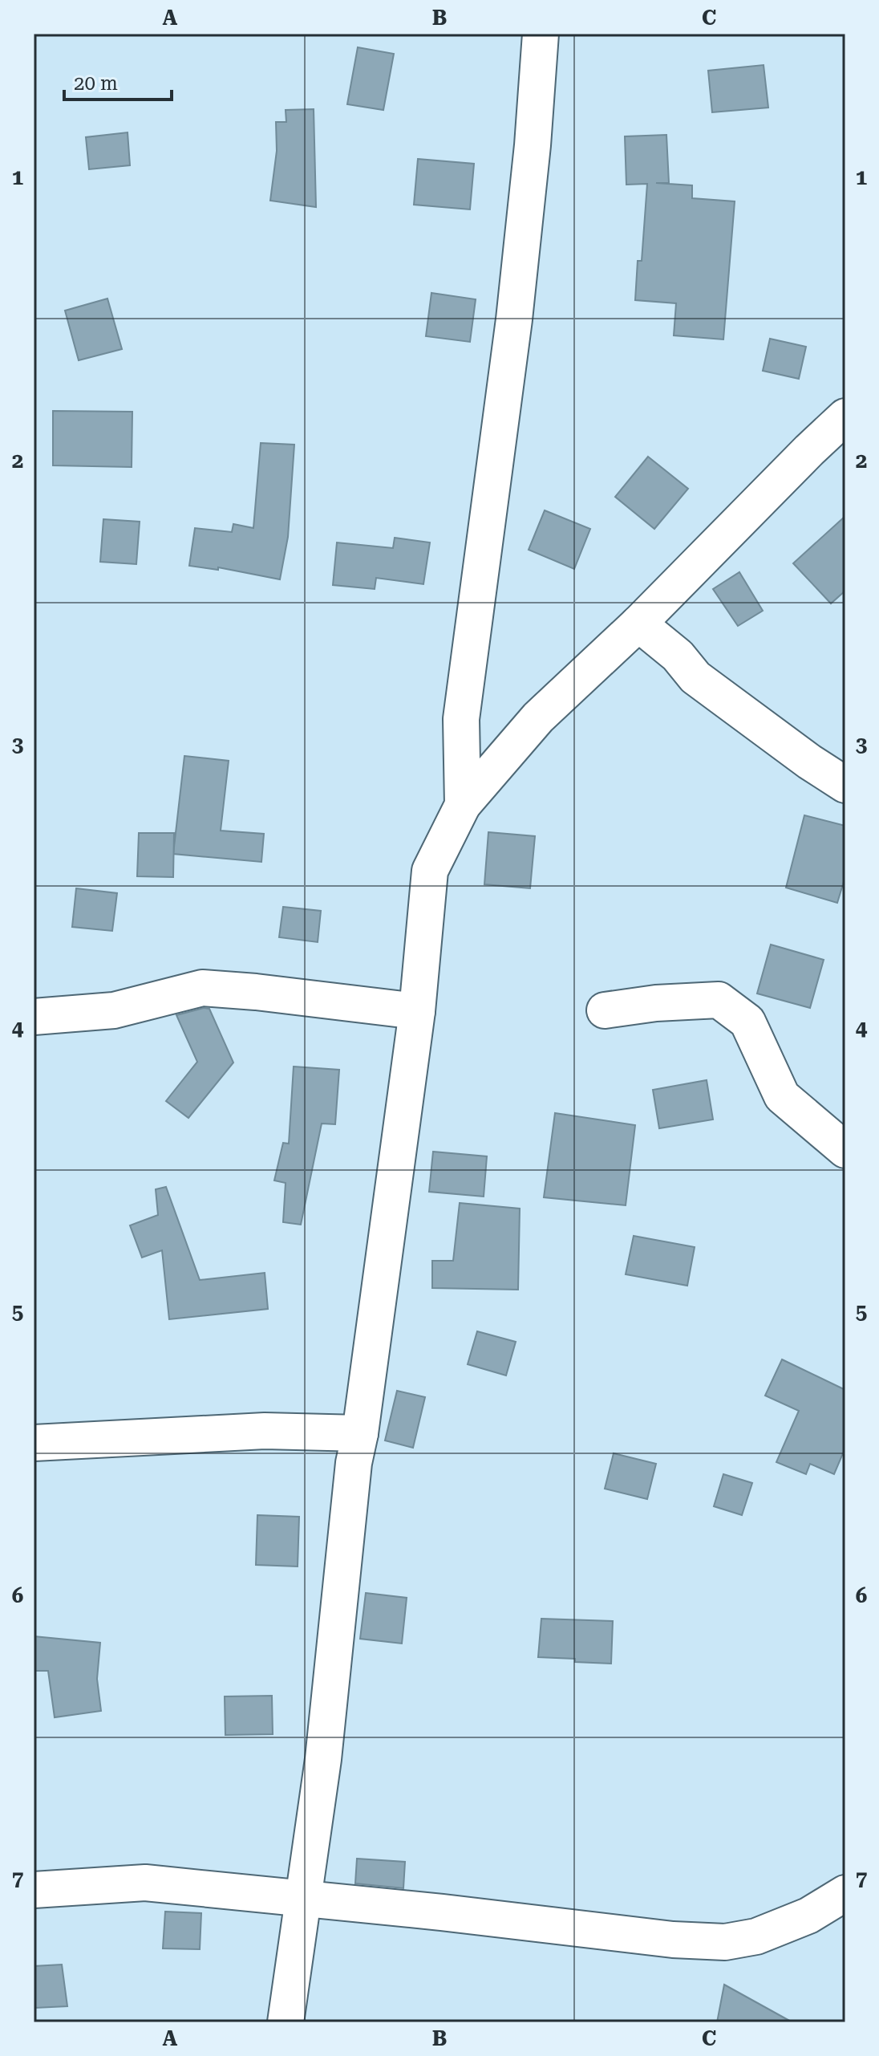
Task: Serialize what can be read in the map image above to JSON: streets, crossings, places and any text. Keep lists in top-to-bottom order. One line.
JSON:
{"scale_bar":"20 m","grid":{"columns":["A","B","C"],"rows":["1","2","3","4","5","6","7"]}}
